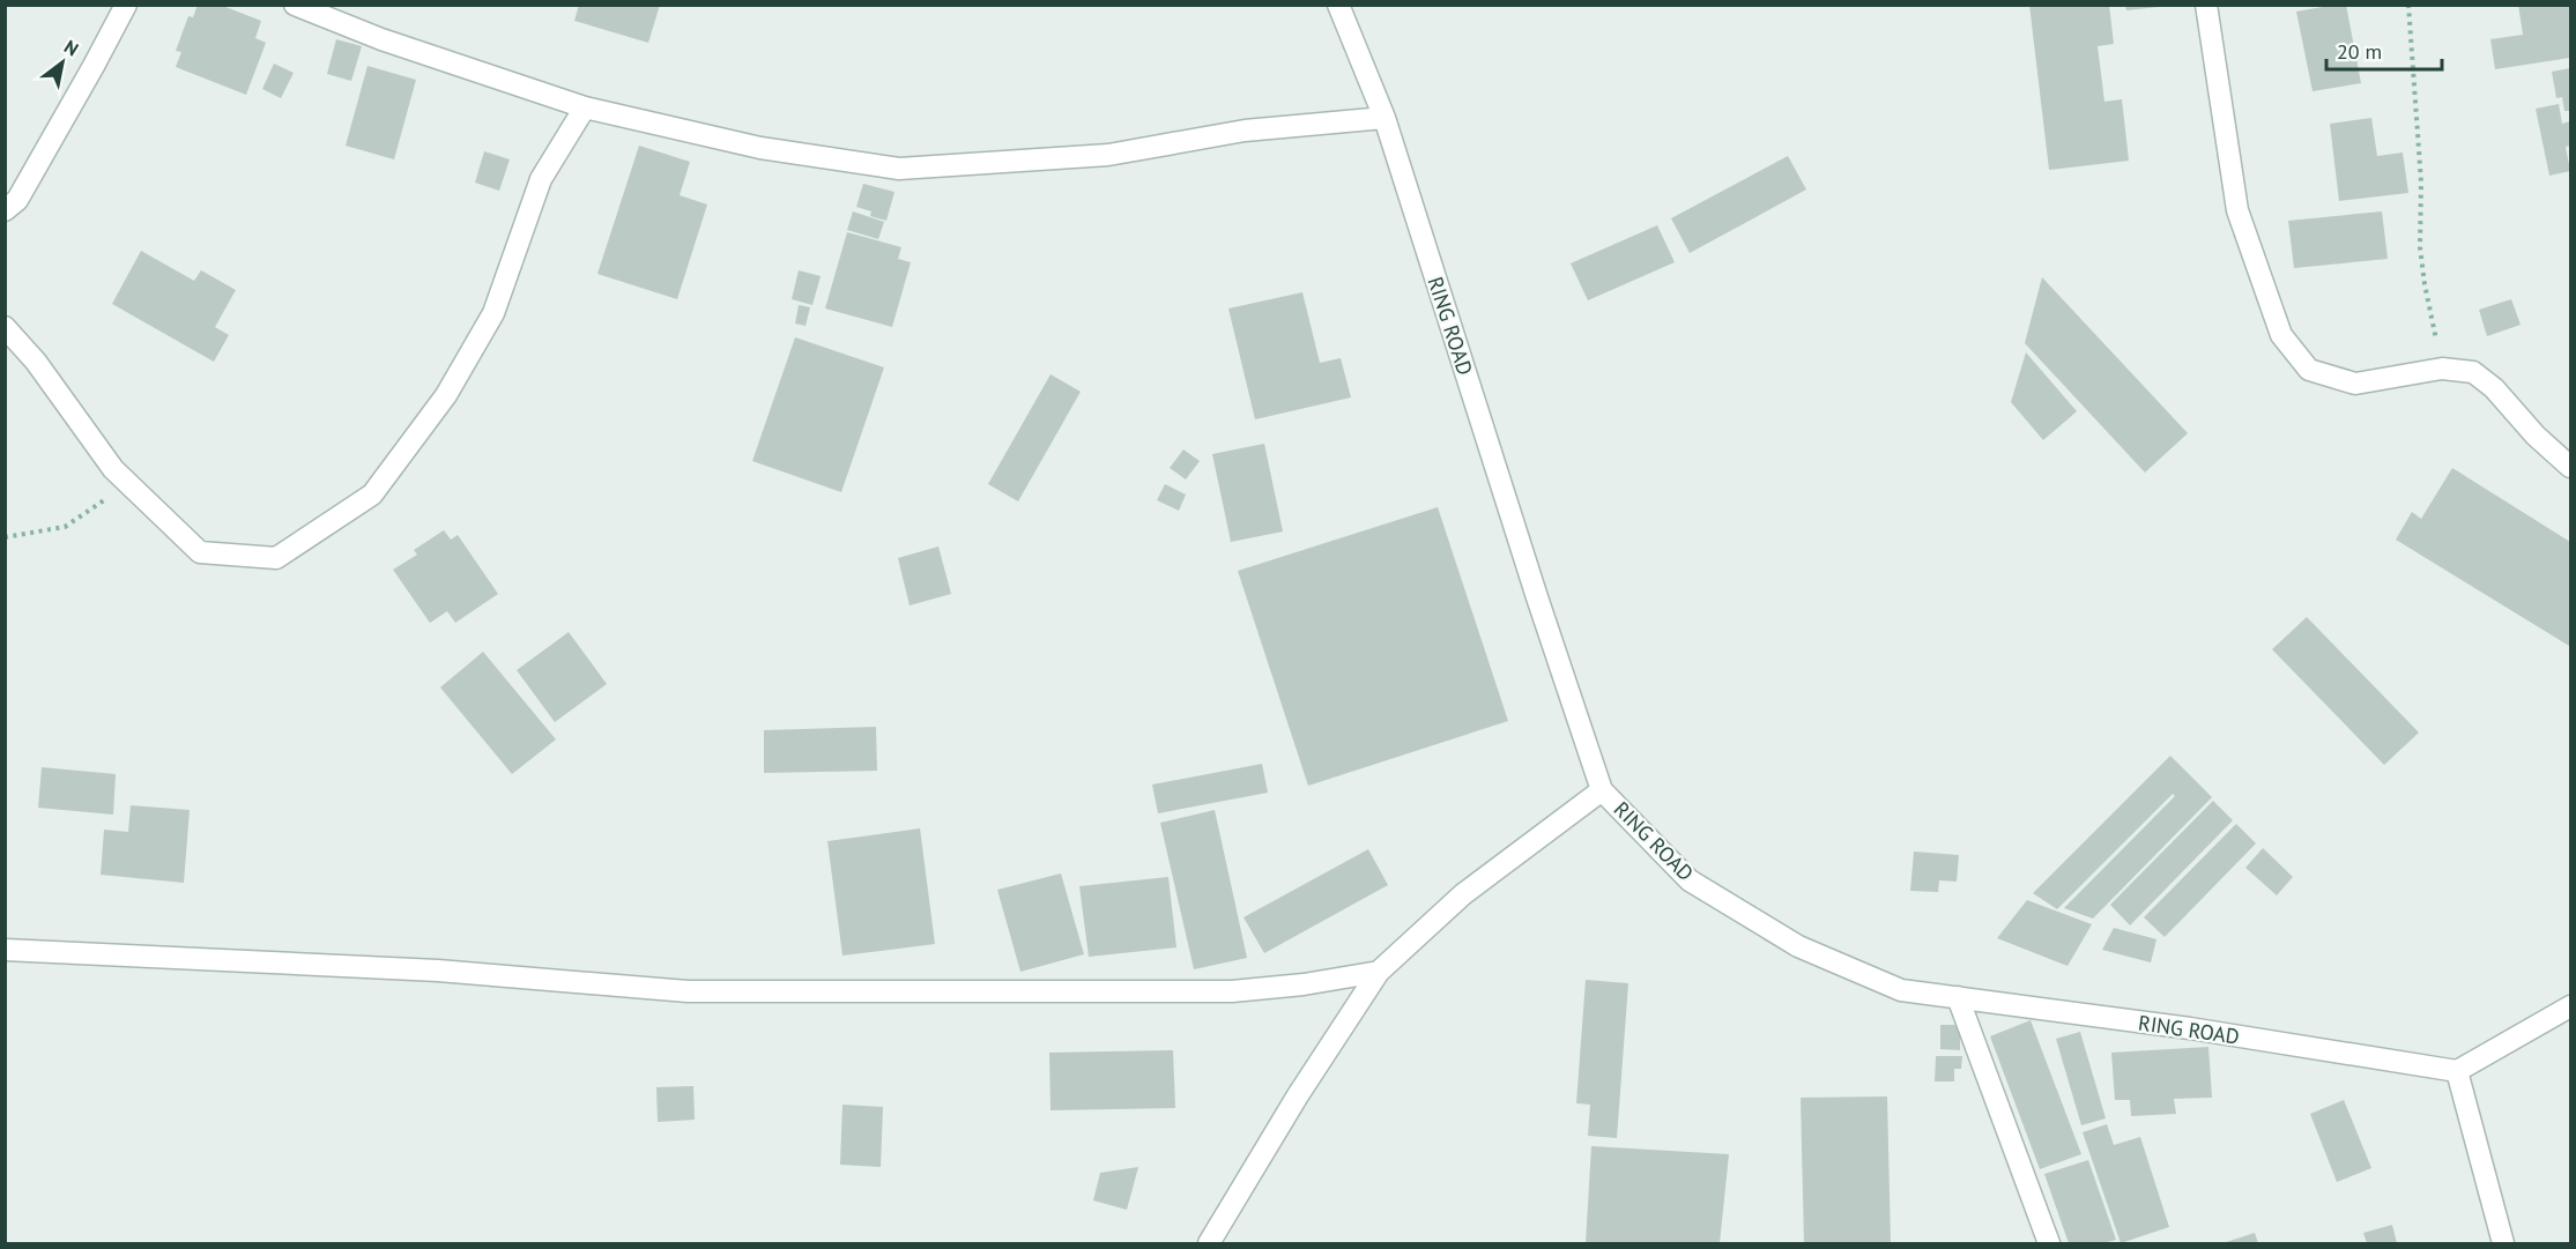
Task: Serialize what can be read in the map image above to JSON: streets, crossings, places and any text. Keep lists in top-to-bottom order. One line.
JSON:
{"streets":{"street":["RING ROAD"]},"scale_bar":"20 m","north":"top right"}
